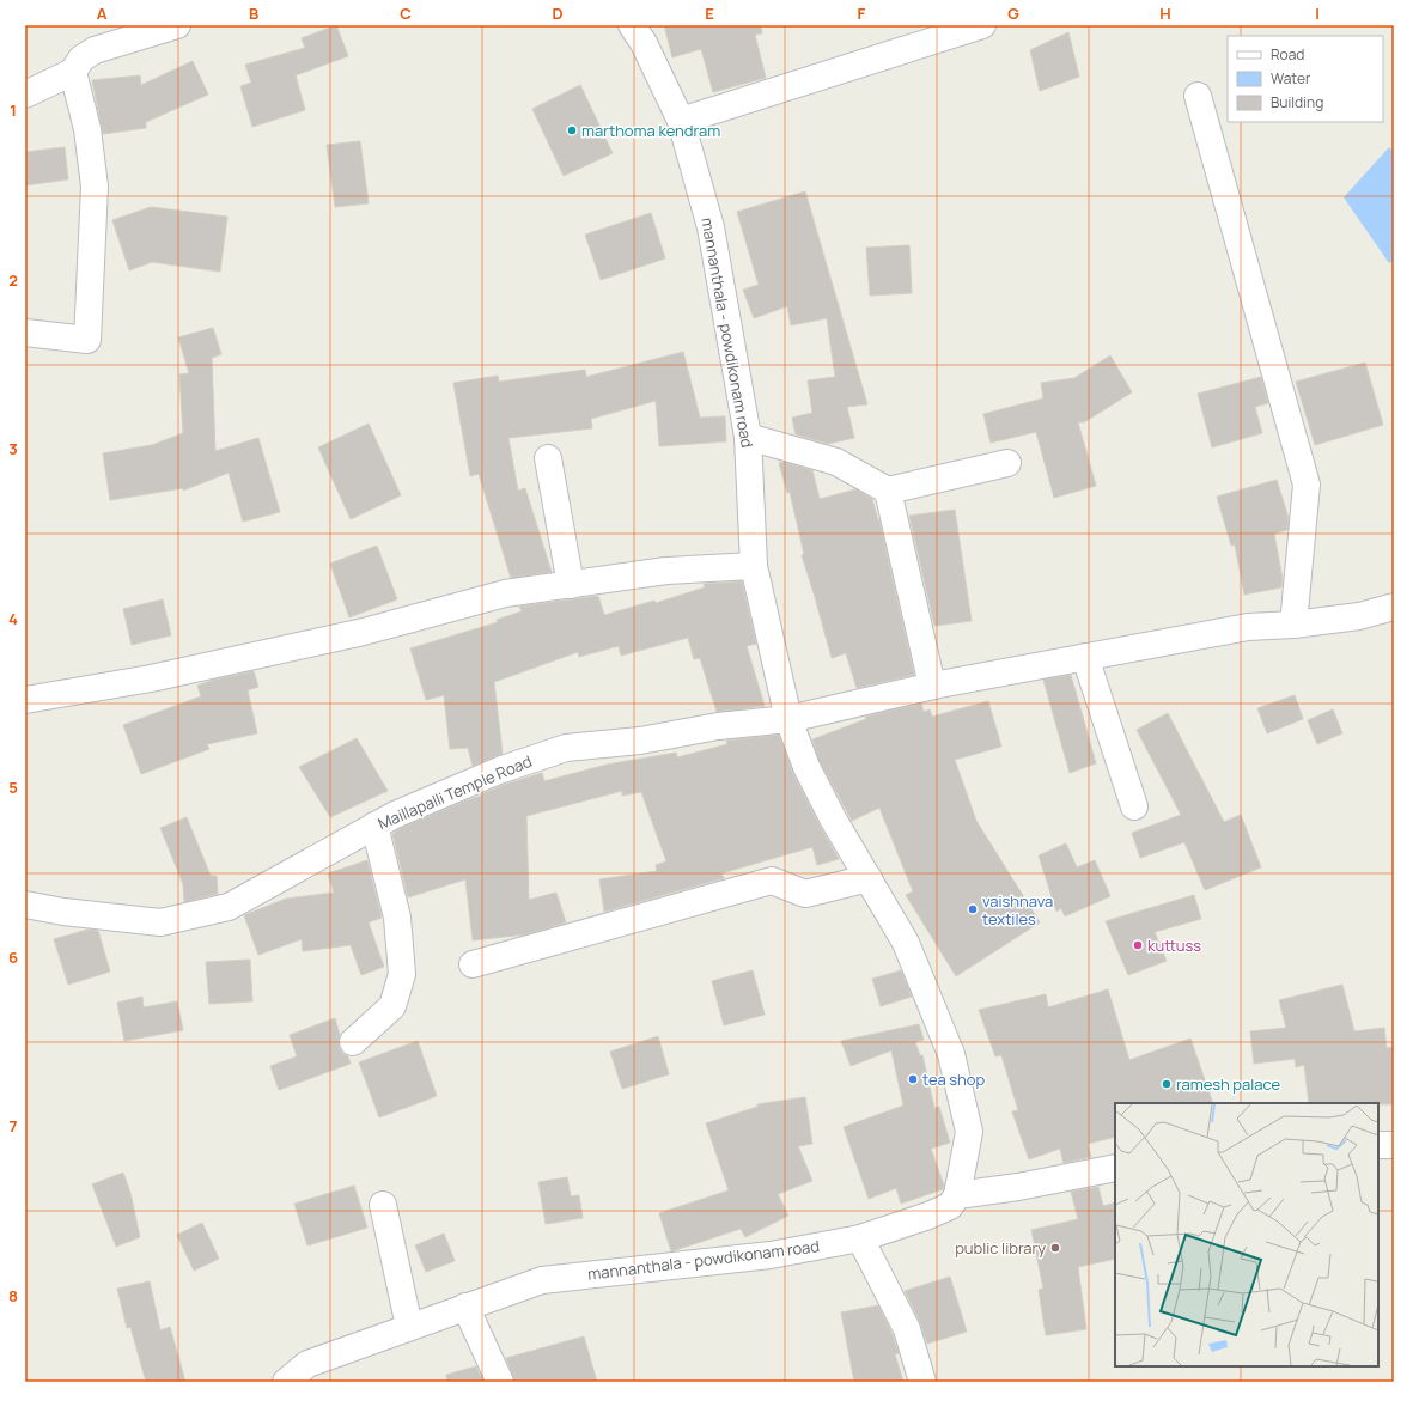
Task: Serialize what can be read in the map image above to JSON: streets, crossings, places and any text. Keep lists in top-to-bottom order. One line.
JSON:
{"streets":{"street":["mannanthala - powdikonam road","Maillapalli Temple Road"]},"crossings":[["mannanthala - powdikonam road","Maillapalli Temple Road"]],"places":["marthoma kendram","vaishnava textiles","kuttuss","tea shop","ramesh palace","public library"],"legend":["Road","Water","Building"],"grid":{"columns":["A","B","C","D","E","F","G","H","I"],"rows":["1","2","3","4","5","6","7","8"]}}
